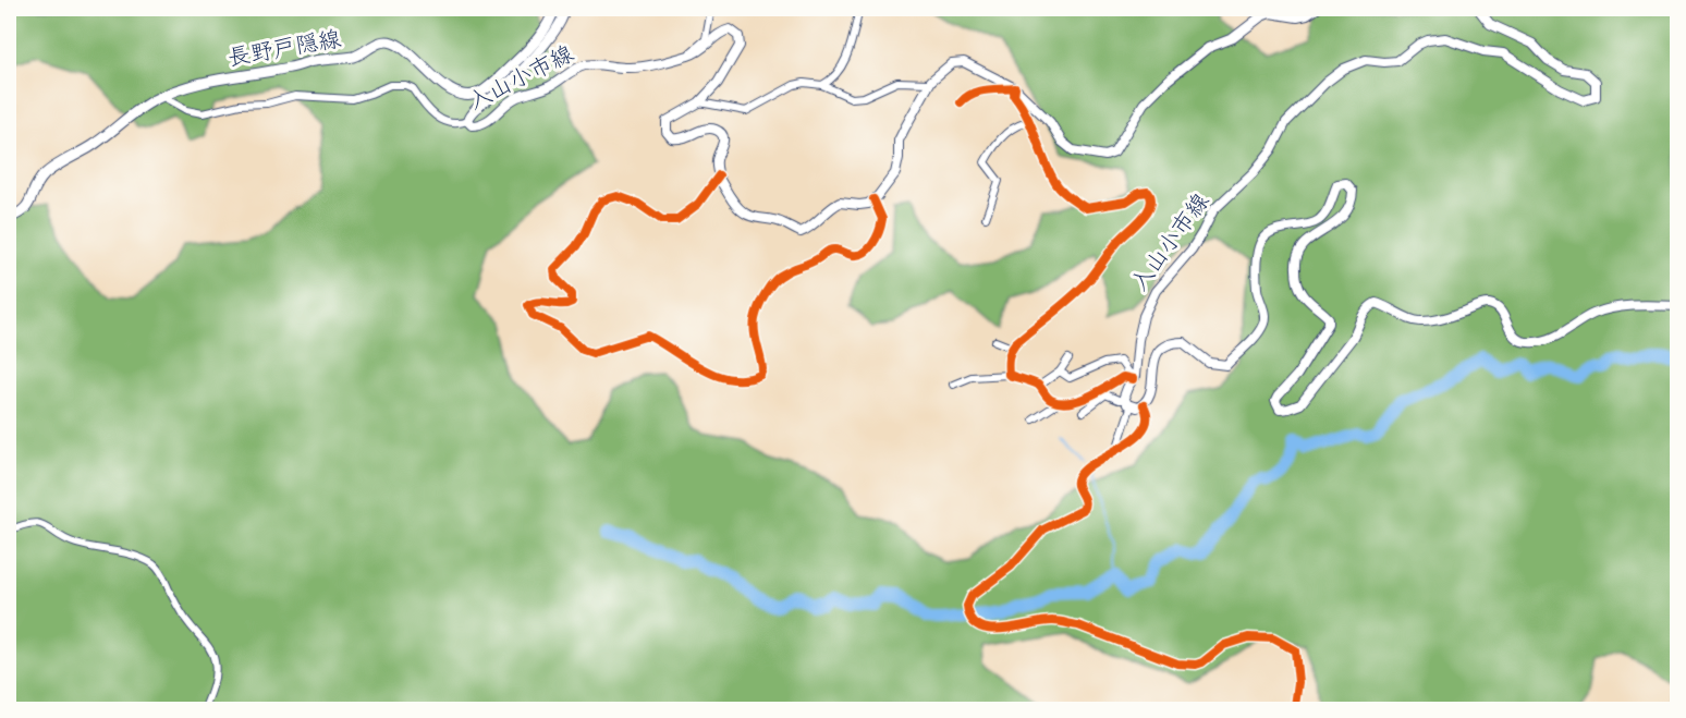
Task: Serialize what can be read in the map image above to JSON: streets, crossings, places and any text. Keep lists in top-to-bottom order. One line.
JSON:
{"streets":{"main road":["長野戸隠線","入山小市線"]}}
